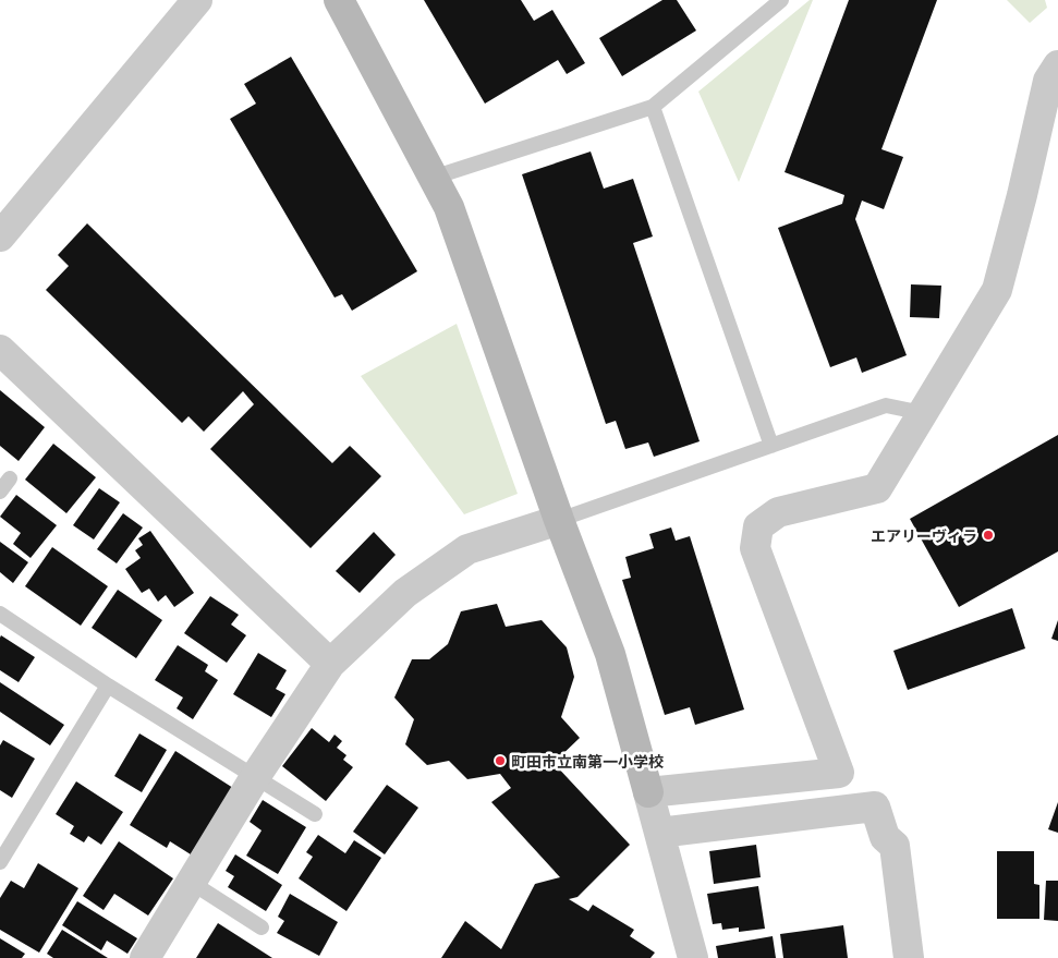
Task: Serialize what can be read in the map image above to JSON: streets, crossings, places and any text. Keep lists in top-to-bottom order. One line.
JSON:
{"places":["エアリーヴィラ","町田市立南第一小学校"]}
